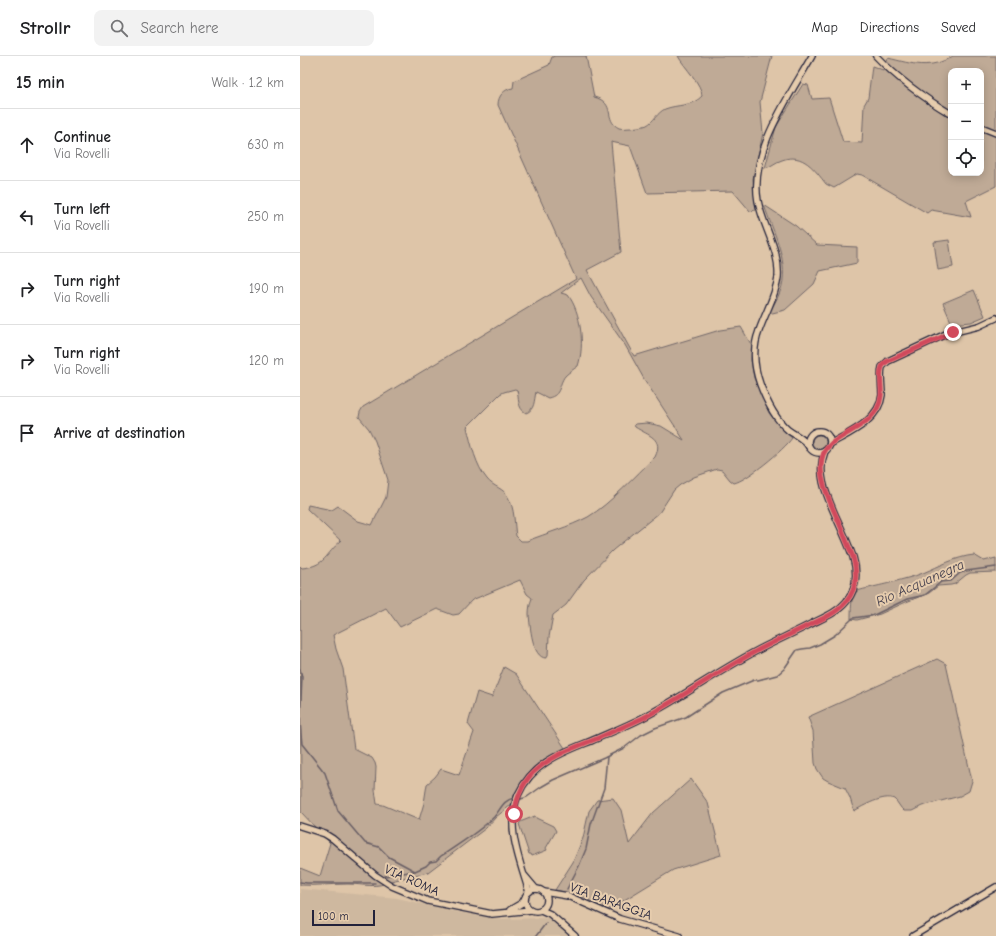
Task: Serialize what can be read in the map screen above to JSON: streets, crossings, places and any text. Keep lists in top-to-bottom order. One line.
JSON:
{"streets":{"street":["VIA ROMA","VIA BARAGGIA"]},"crossings":[["VIA ROMA","VIA BARAGGIA"]],"water":["Rio Acquanegra"],"scale_bar":"100 m","page":{"header":"Strollr","search":"Search here","nav":["Map","Directions","Saved"],"heading":["15 min","Walk · 1.2 km"],"map_buttons":["+","−"],"list":[["Continue","Via Rovelli","630 m"],["Turn left","Via Rovelli","250 m"],["Turn right","Via Rovelli","190 m"],["Turn right","Via Rovelli","120 m"],"Arrive at destination"],"scale":"100 m"}}
